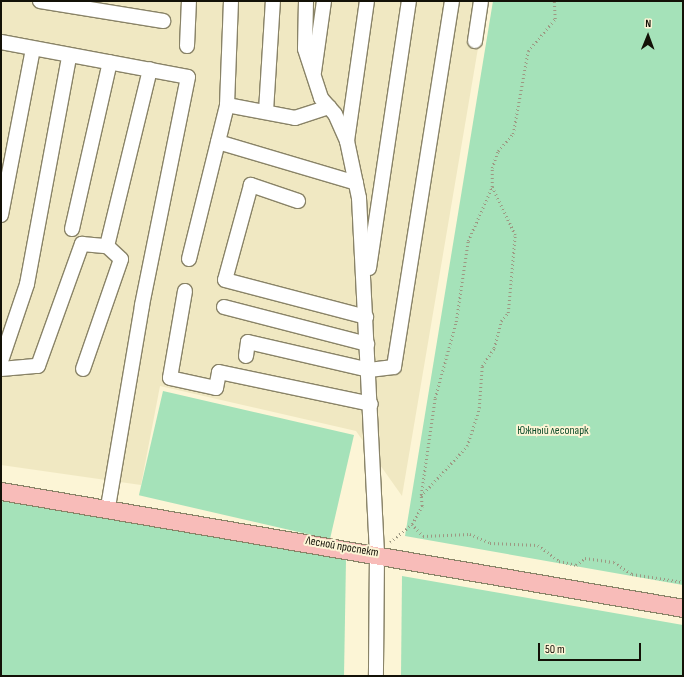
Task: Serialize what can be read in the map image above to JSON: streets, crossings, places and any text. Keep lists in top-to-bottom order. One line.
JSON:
{"streets":{"main road":["Лесной проспект"]},"parks":["Южный лесопарк"],"scale_bar":"50 m","north":"top"}
